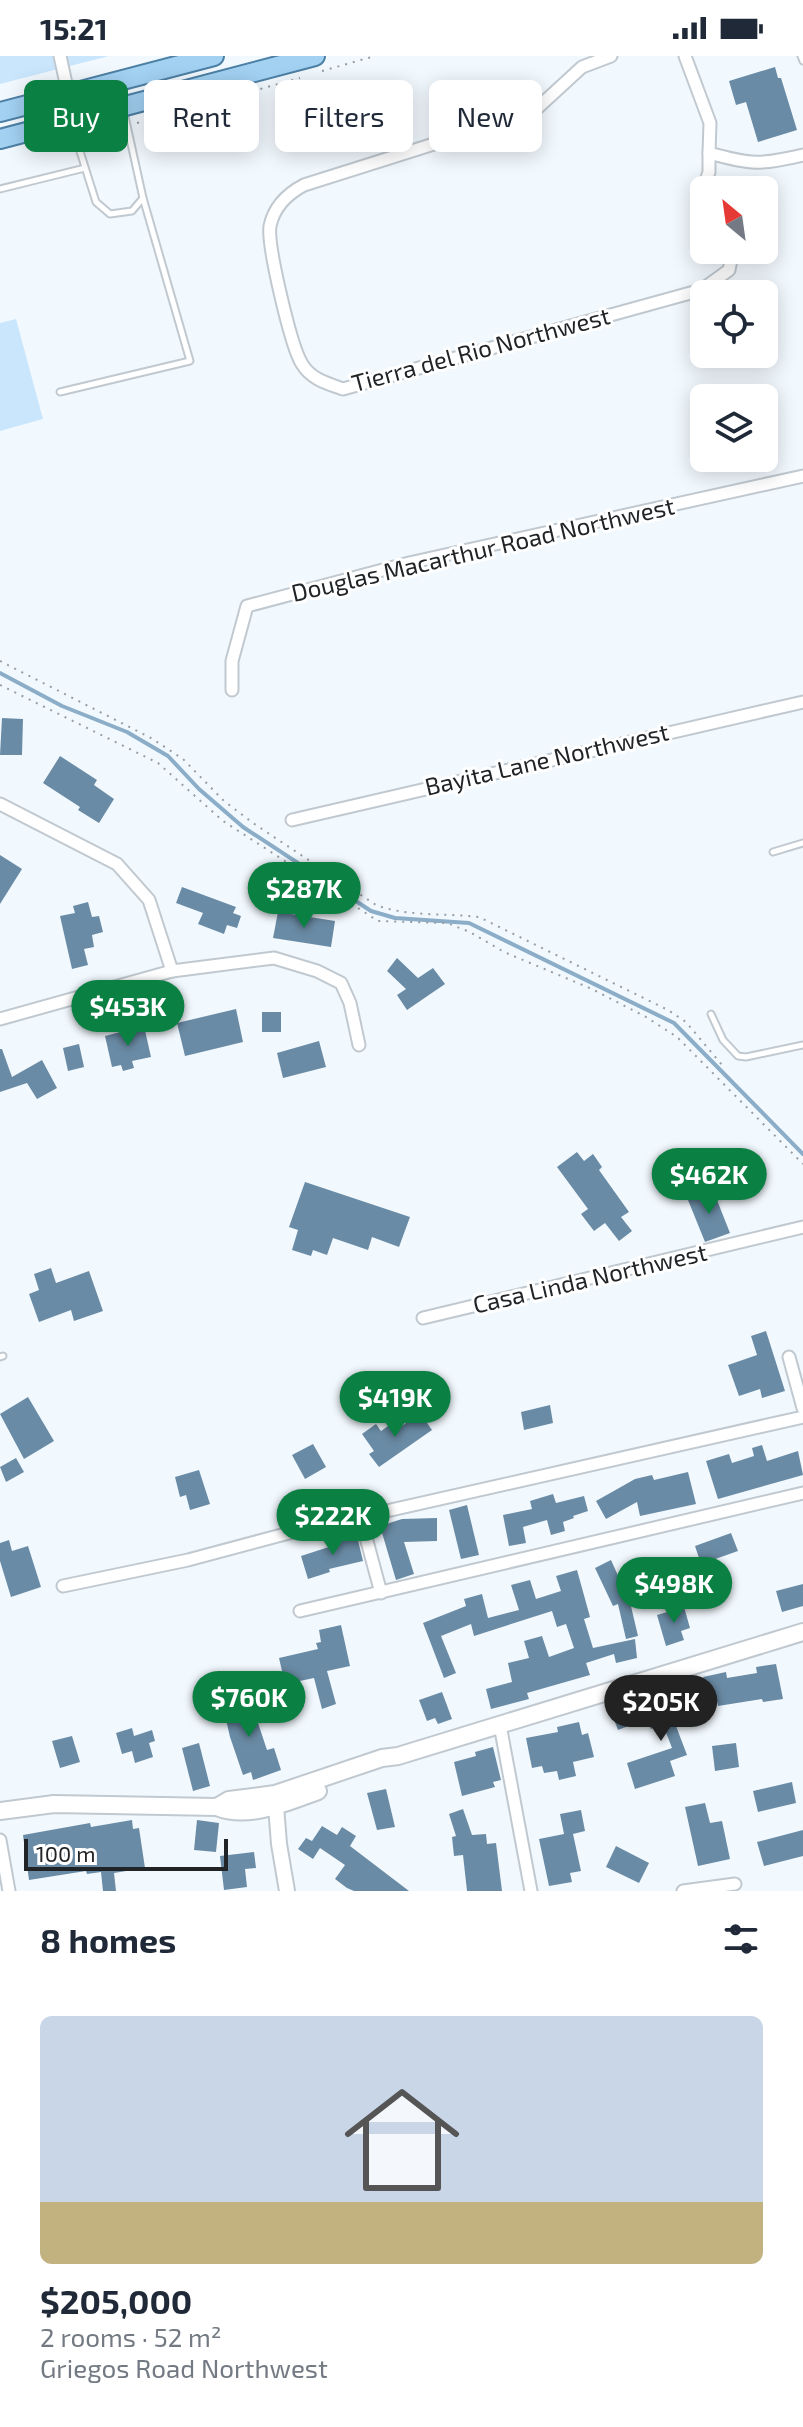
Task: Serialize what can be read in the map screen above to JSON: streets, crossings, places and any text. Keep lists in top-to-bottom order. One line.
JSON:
{"streets":{"street":["Tierra del Rio Northwest","Douglas Macarthur Road Northwest","Bayita Lane Northwest","Casa Linda Northwest"]},"scale_bar":"100 m","north":"top left","page":{"status":"15:21","chip":["Buy","Rent","Filters","New"],"price":["$287K","$453K","$462K","$419K","$222K","$498K","$760K","$205K"],"scale":"100 m","heading":"8 homes","list":[{"name":"$205,000","note":"2 rooms · 52 m² · Griegos Road Northwest"}]}}
